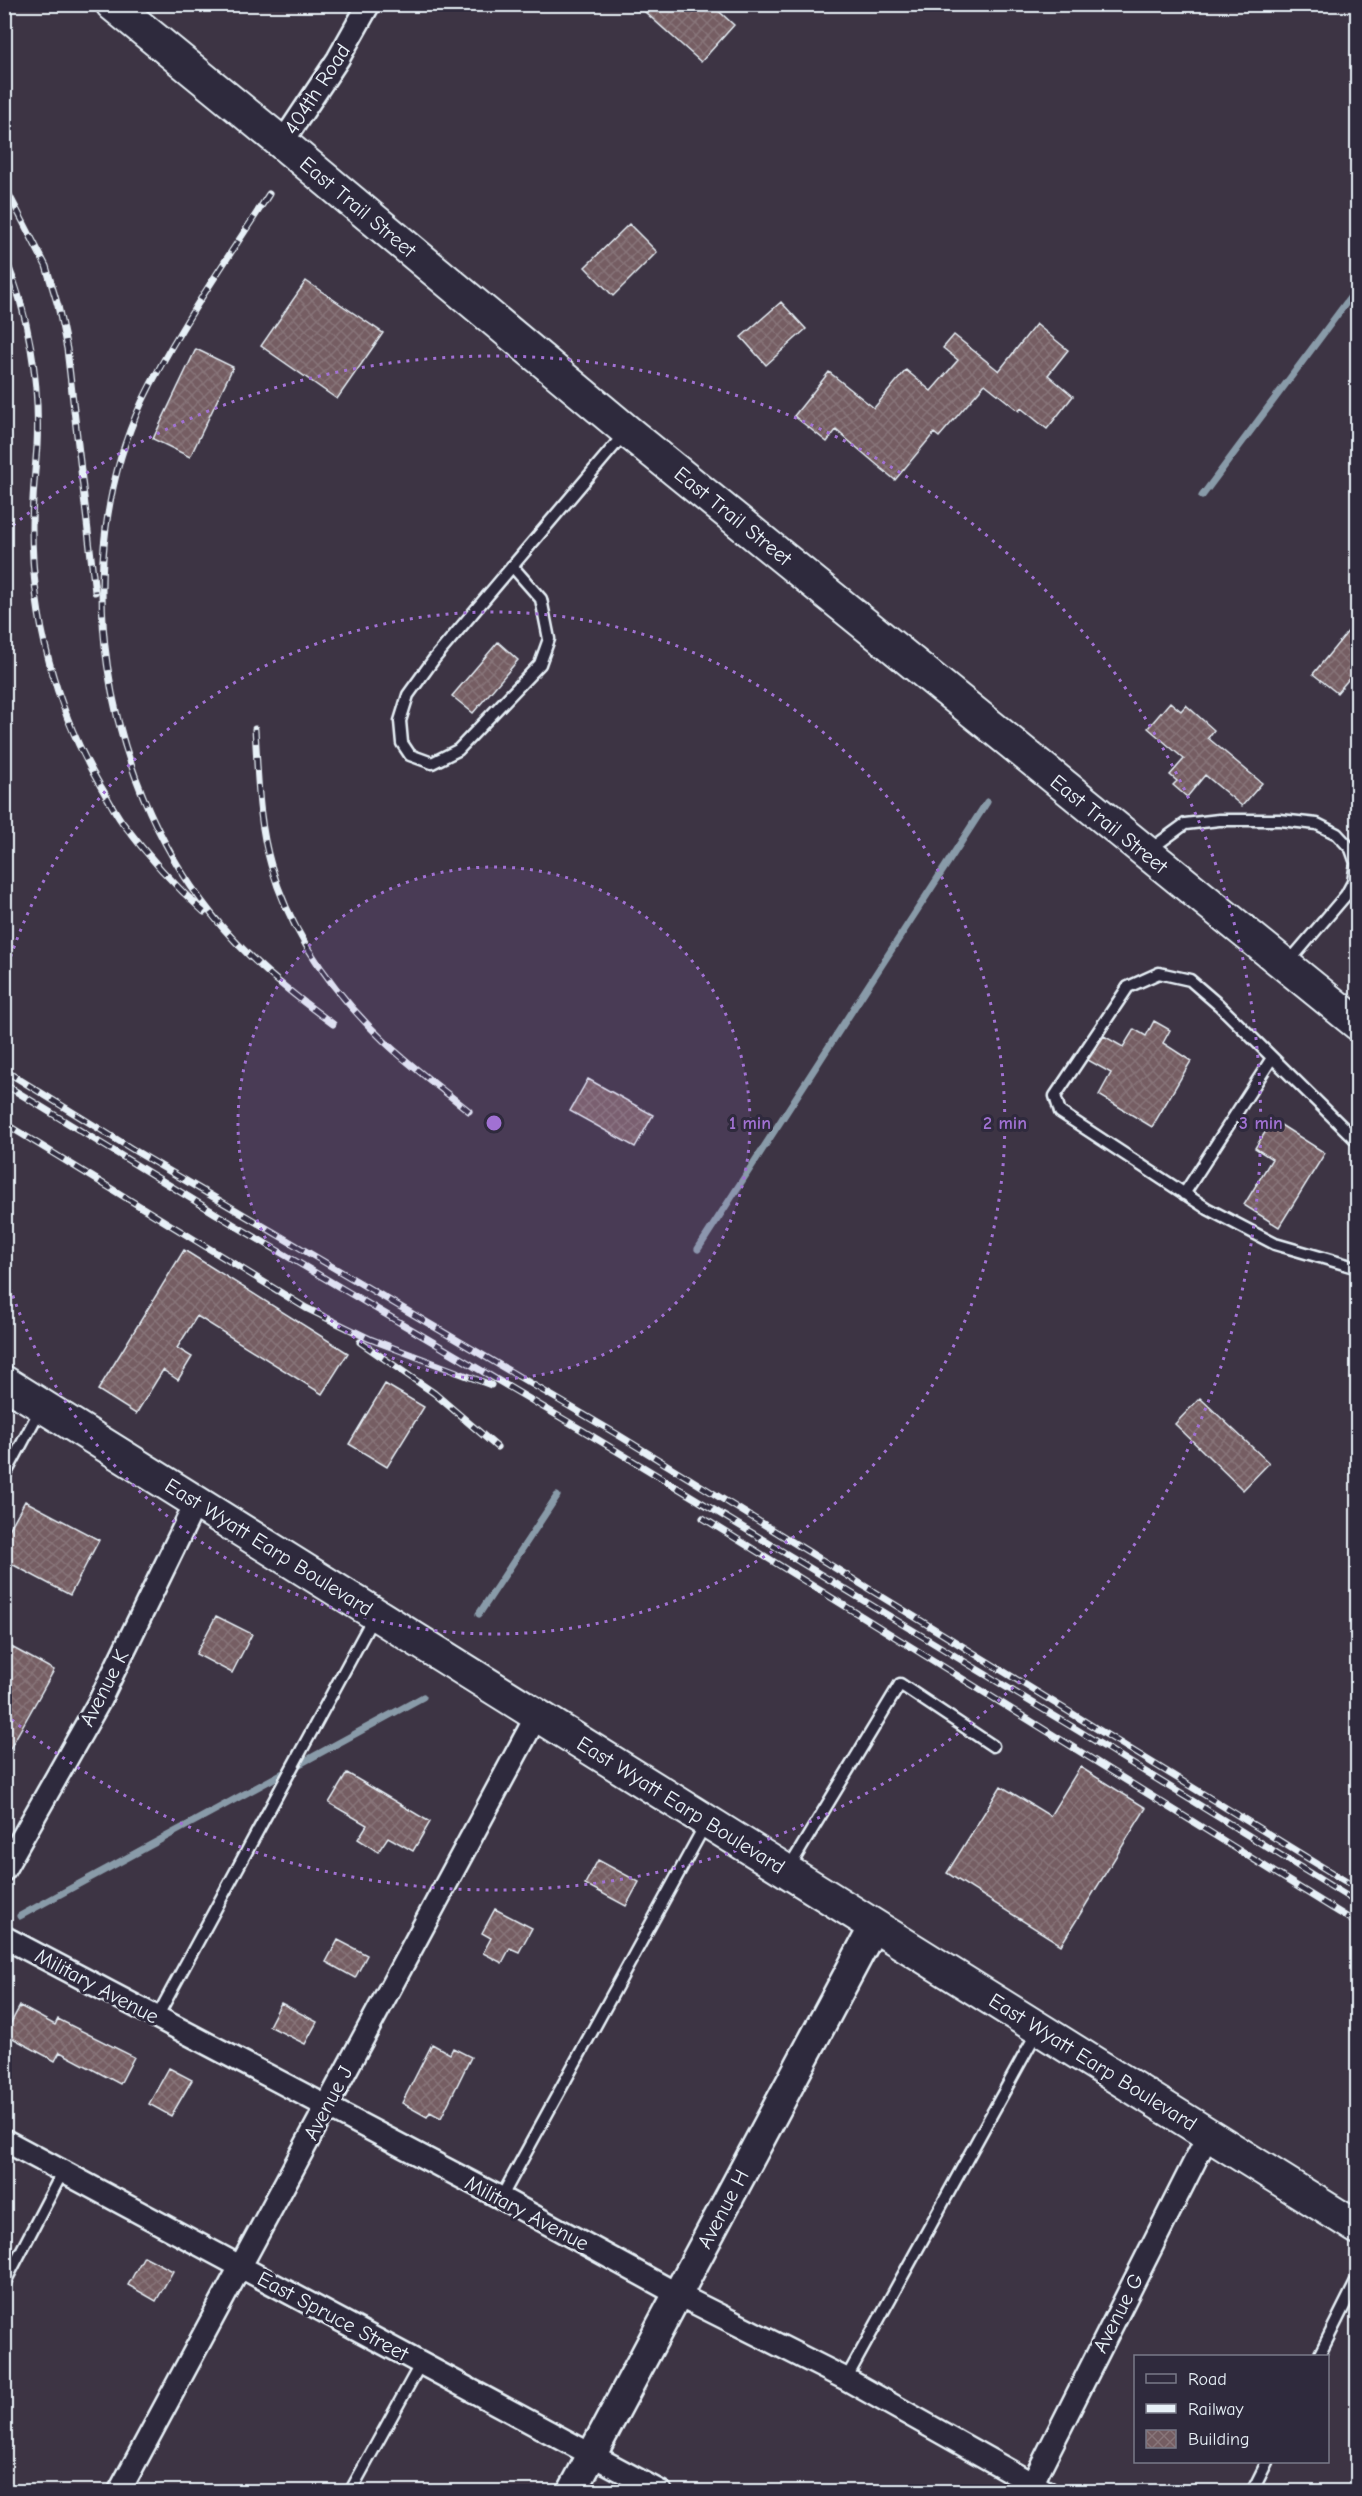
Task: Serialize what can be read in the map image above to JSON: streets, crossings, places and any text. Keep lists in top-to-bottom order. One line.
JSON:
{"streets":{"main road":["East Trail Street","East Wyatt Earp Boulevard"],"street":["404th Road","Avenue K","Military Avenue","Avenue J","Avenue H","Avenue G","East Spruce Street"]},"crossings":[["404th Road","East Trail Street"],["East Wyatt Earp Boulevard","Avenue K"],["East Wyatt Earp Boulevard","Avenue J"],["East Wyatt Earp Boulevard","Avenue H"],["East Wyatt Earp Boulevard","Avenue G"],["Military Avenue","Avenue J"],["Military Avenue","Avenue H"],["Military Avenue","Avenue G"],["Avenue J","East Spruce Street"],["Avenue H","East Spruce Street"]],"legend":["Road","Railway","Building"],"rings":["1 min","2 min","3 min"]}
